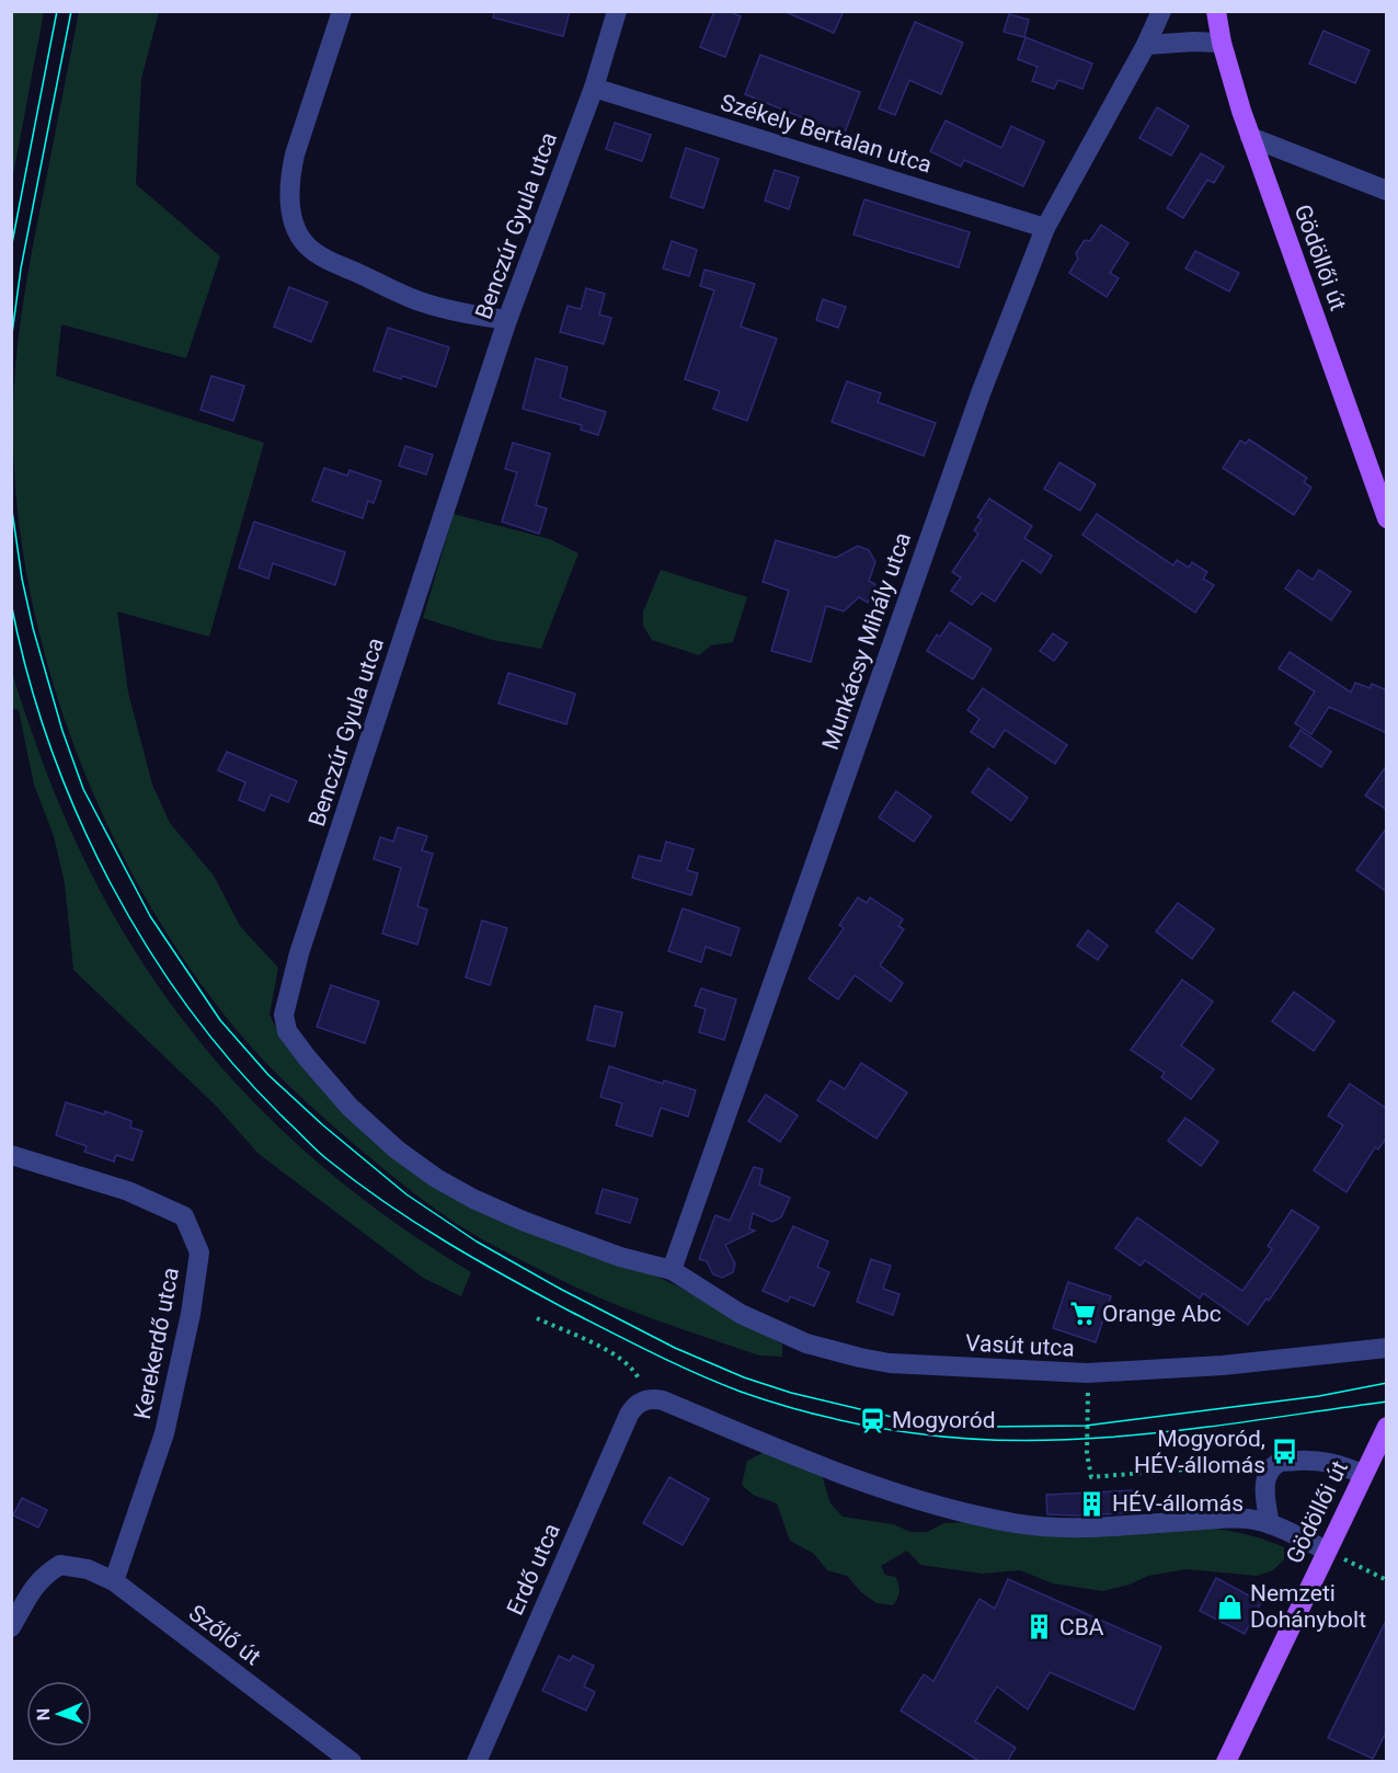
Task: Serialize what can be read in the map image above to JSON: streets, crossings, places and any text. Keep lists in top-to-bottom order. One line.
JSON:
{"streets":{"main road":["Gödöllői út"],"street":["Székely Bertalan utca","Benczúr Gyula utca","Munkácsy Mihály utca","Kerekerdő utca","Vasút utca","Erdő utca","Szőlő út"]},"crossings":[["Székely Bertalan utca","Benczúr Gyula utca"],["Székely Bertalan utca","Munkácsy Mihály utca"],["Benczúr Gyula utca","Munkácsy Mihály utca"],["Benczúr Gyula utca","Vasút utca"],["Munkácsy Mihály utca","Vasút utca"],["Kerekerdő utca","Szőlő út"]],"places":{"supermarket":["Orange Abc"],"station":["Mogyoród"],"bus stop":["Mogyoród, HÉV-állomás"],"building":["HÉV-állomás","CBA"],"shop":["Nemzeti Dohánybolt"]},"north":"left"}
